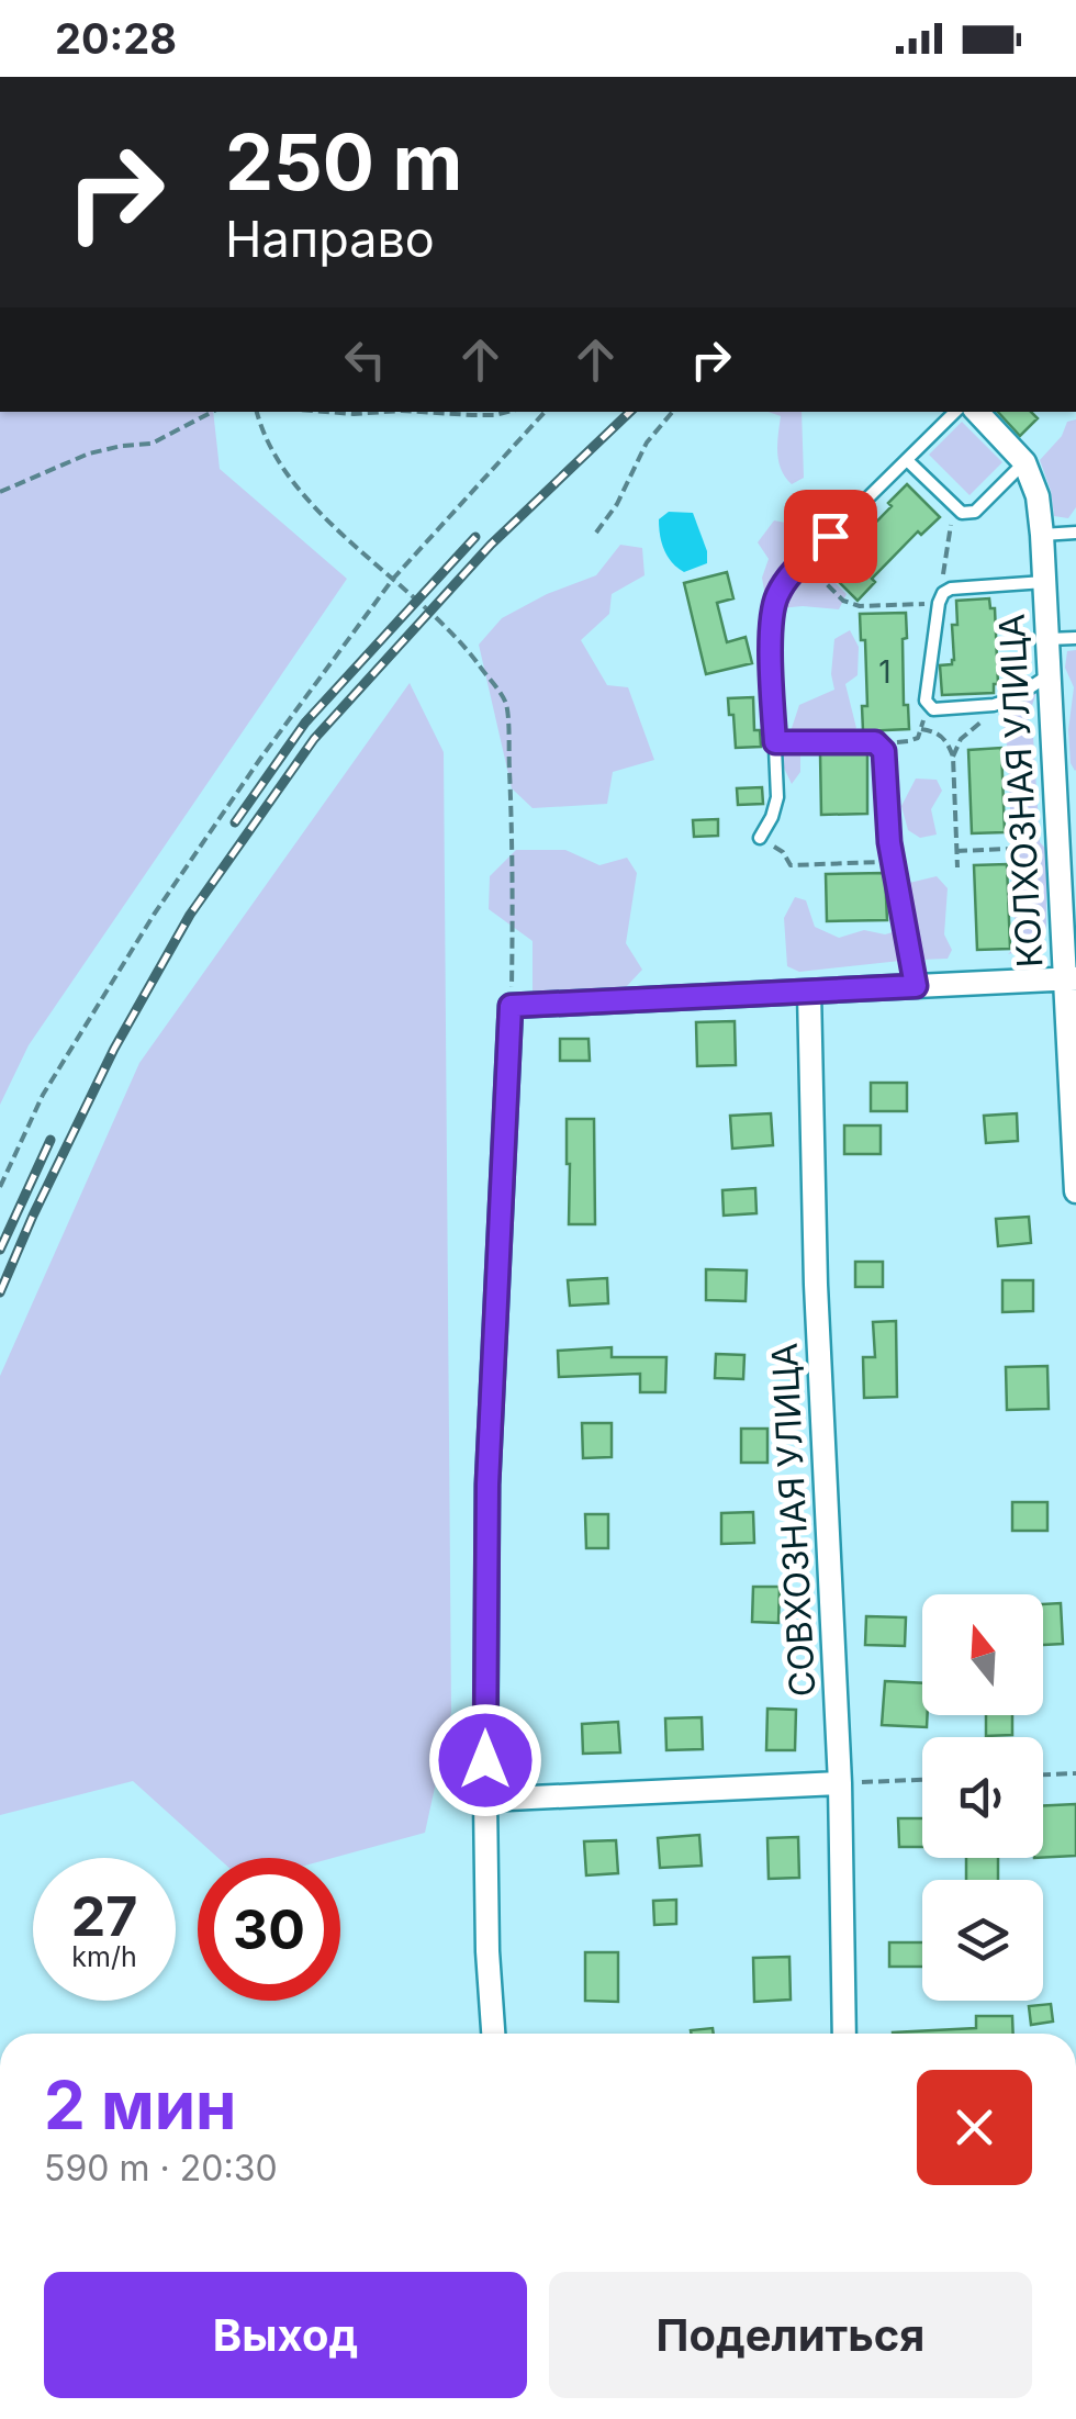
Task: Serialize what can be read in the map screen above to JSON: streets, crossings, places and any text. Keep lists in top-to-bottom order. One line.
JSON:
{"streets":{"street":["КОЛХОЗНАЯ УЛИЦА","СОВХОЗНАЯ УЛИЦА"]},"house_numbers":["1"],"north":"top","page":{"status":"20:28","turn":["250 m","Направо"],"speed":"27 km/h","limit":"30","heading":["2 мин","590 m · 20:30"],"buttons":["Выход","Поделиться"]}}
